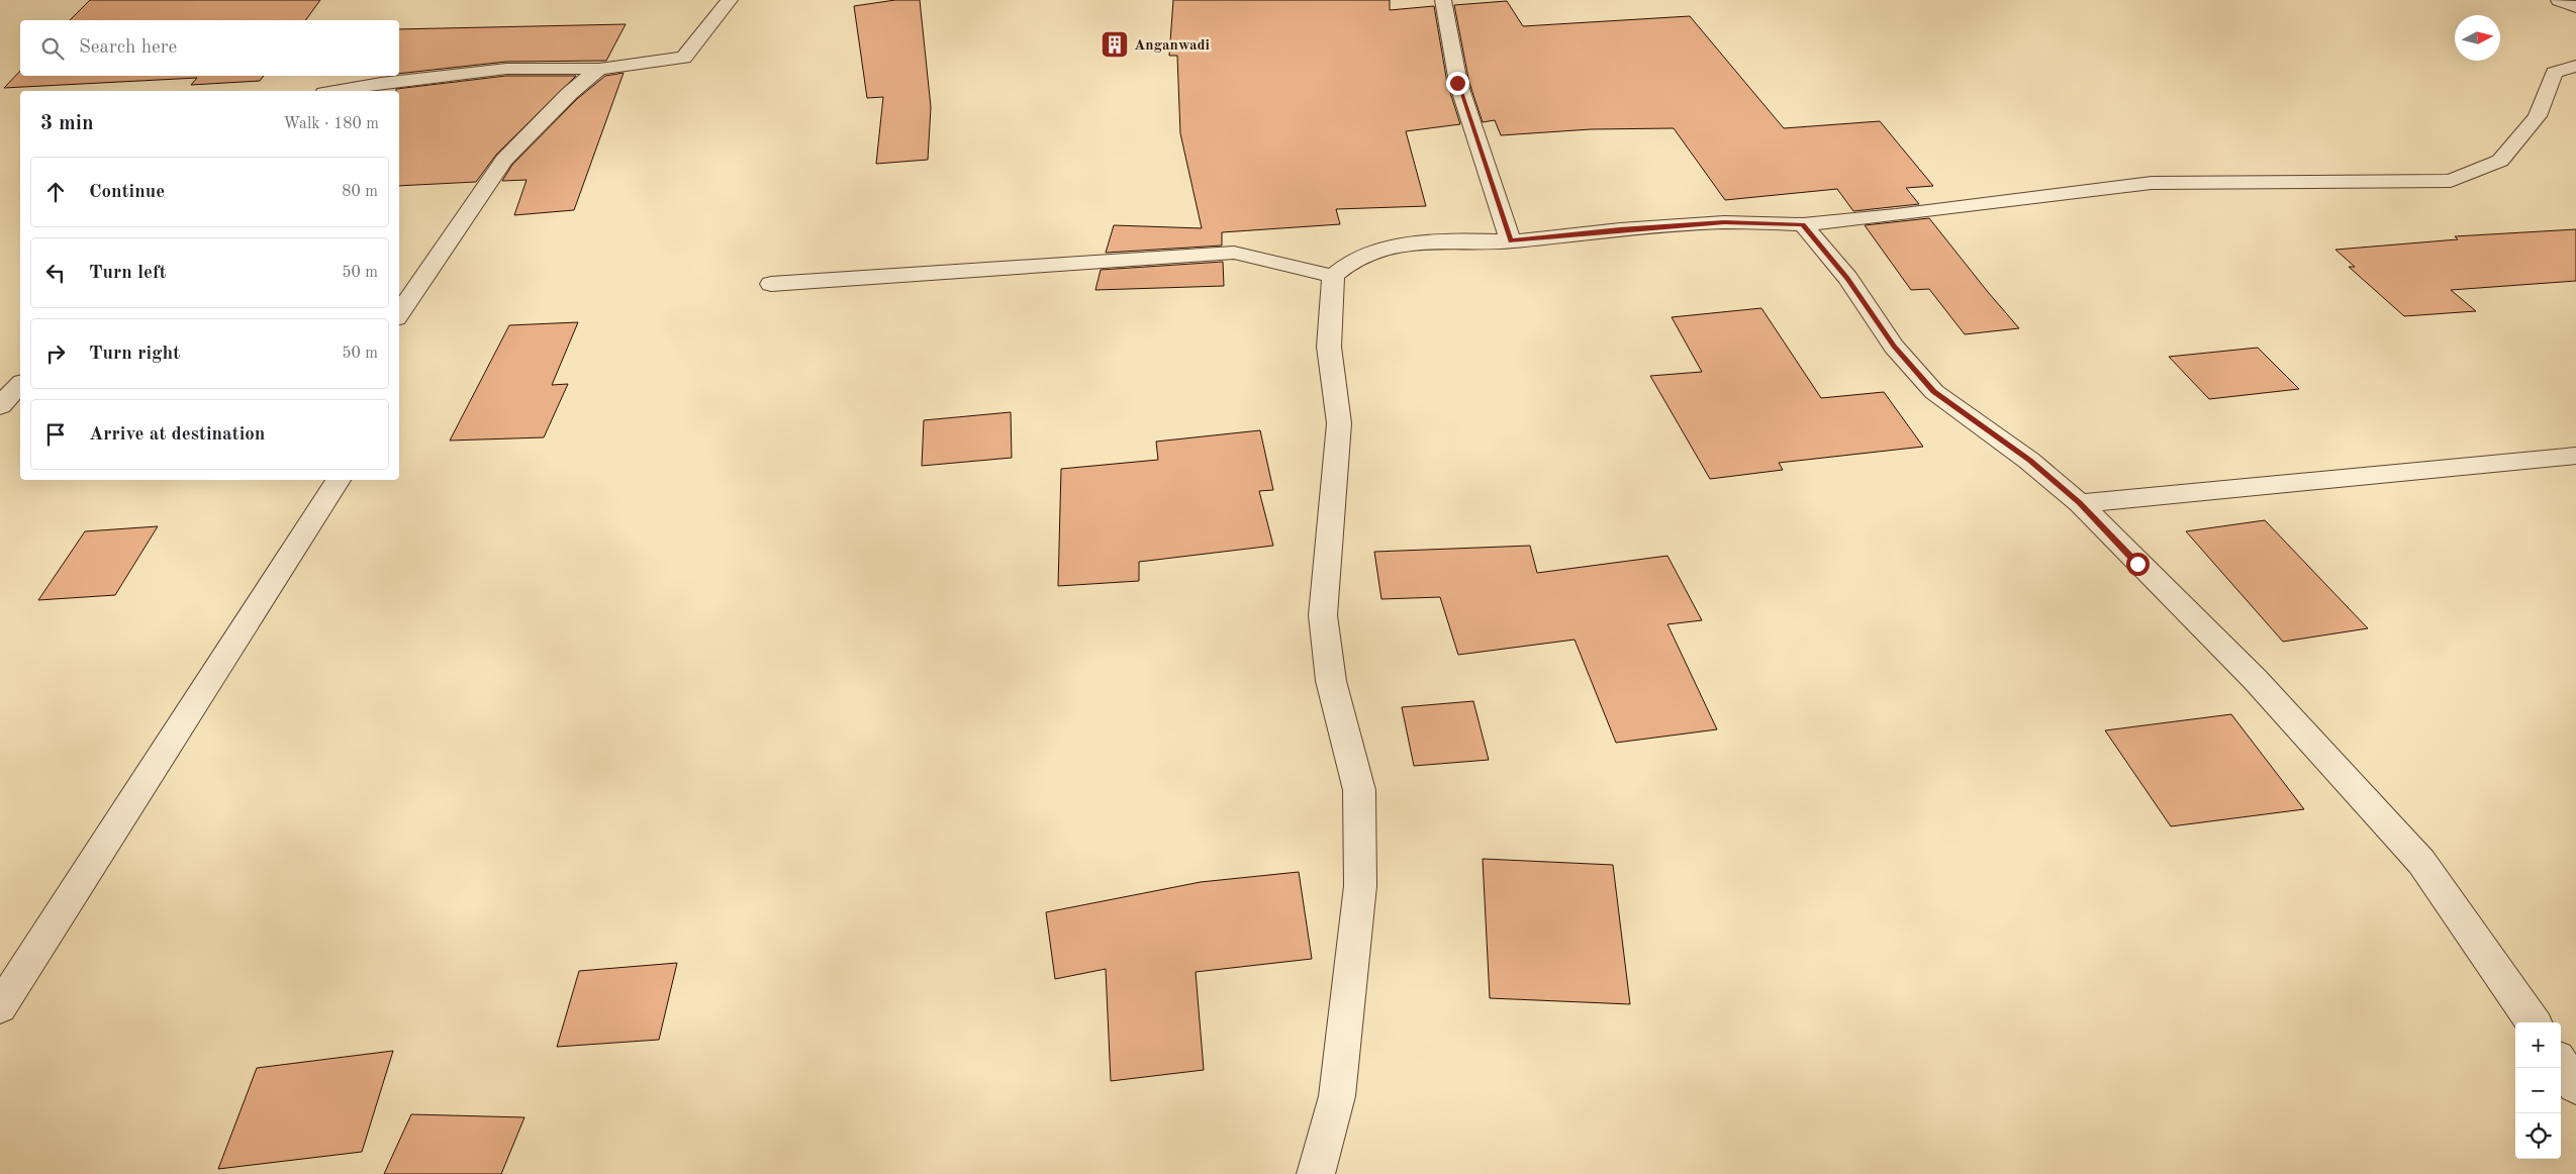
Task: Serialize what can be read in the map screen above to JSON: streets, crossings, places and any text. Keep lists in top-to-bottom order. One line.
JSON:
{"places":{"building":["Anganwadi"]},"north":"right","page":{"search":"Search here","heading":["3 min","Walk · 180 m"],"list":[["Continue","80 m"],["Turn left","50 m"],["Turn right","50 m"],"Arrive at destination"],"map_buttons":["+","−"]}}
